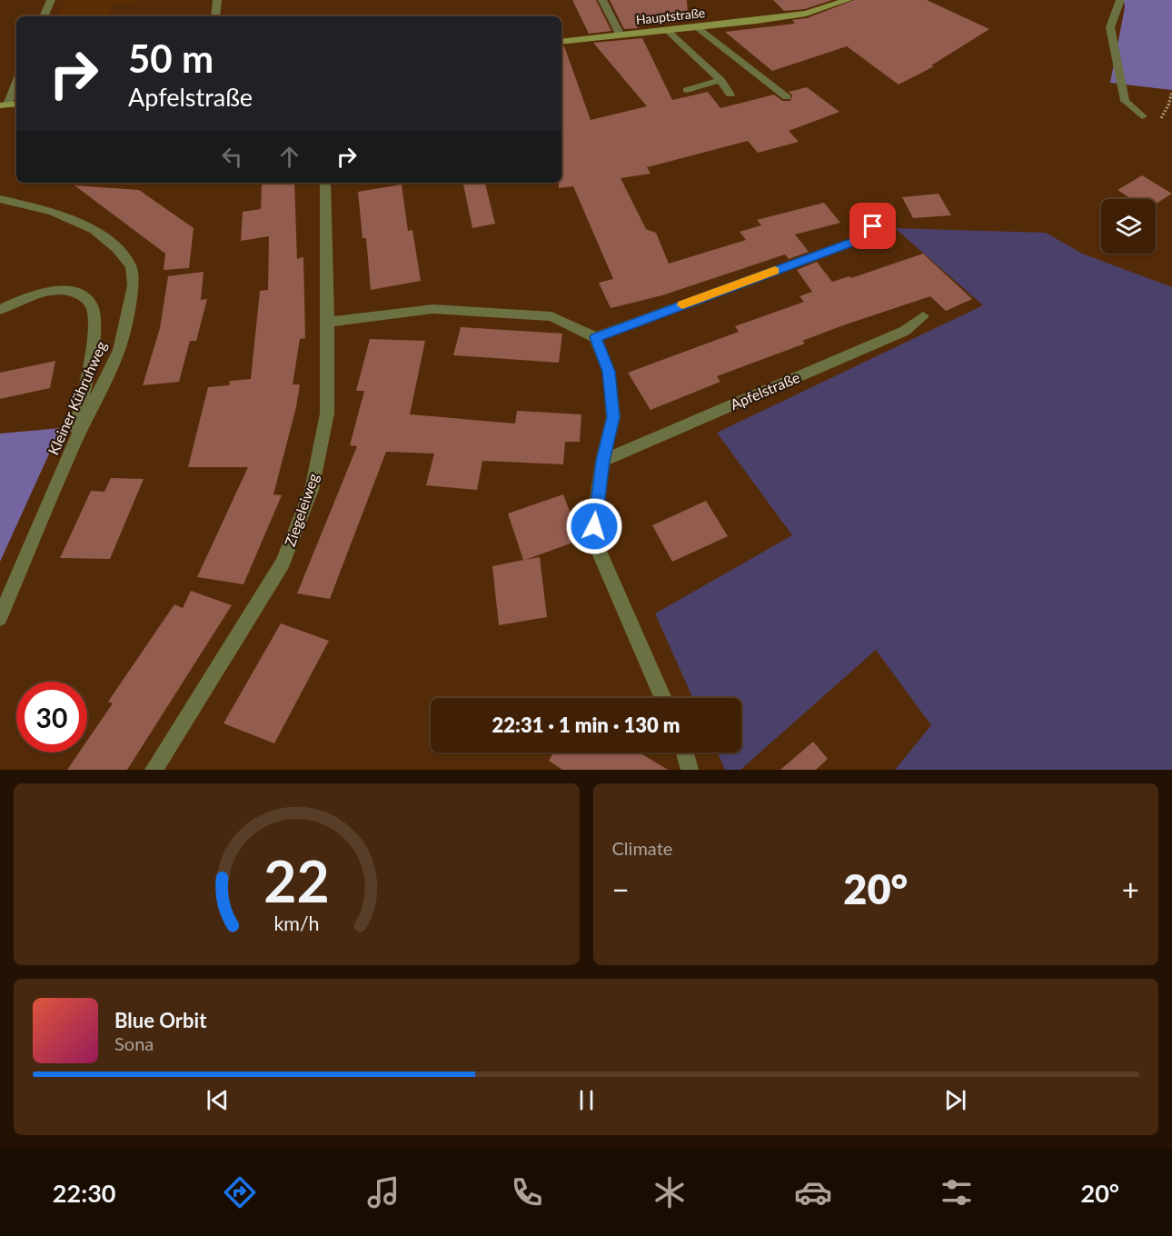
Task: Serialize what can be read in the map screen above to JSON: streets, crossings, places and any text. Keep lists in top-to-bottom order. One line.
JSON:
{"streets":{"main road":["Hauptstraße"],"street":["Apfelstraße","Kleiner Kühruhweg","Ziegeleiweg"]},"page":{"turn":["50 m","Apfelstraße"],"limit":"30","trip":"22:31 · 1 min · 130 m","tile":"Climate","heat":["−","20°","+"],"song":["Blue Orbit","Sona"],"tabs":["22:30","20°"],"gauge":["22","km/h"]}}
